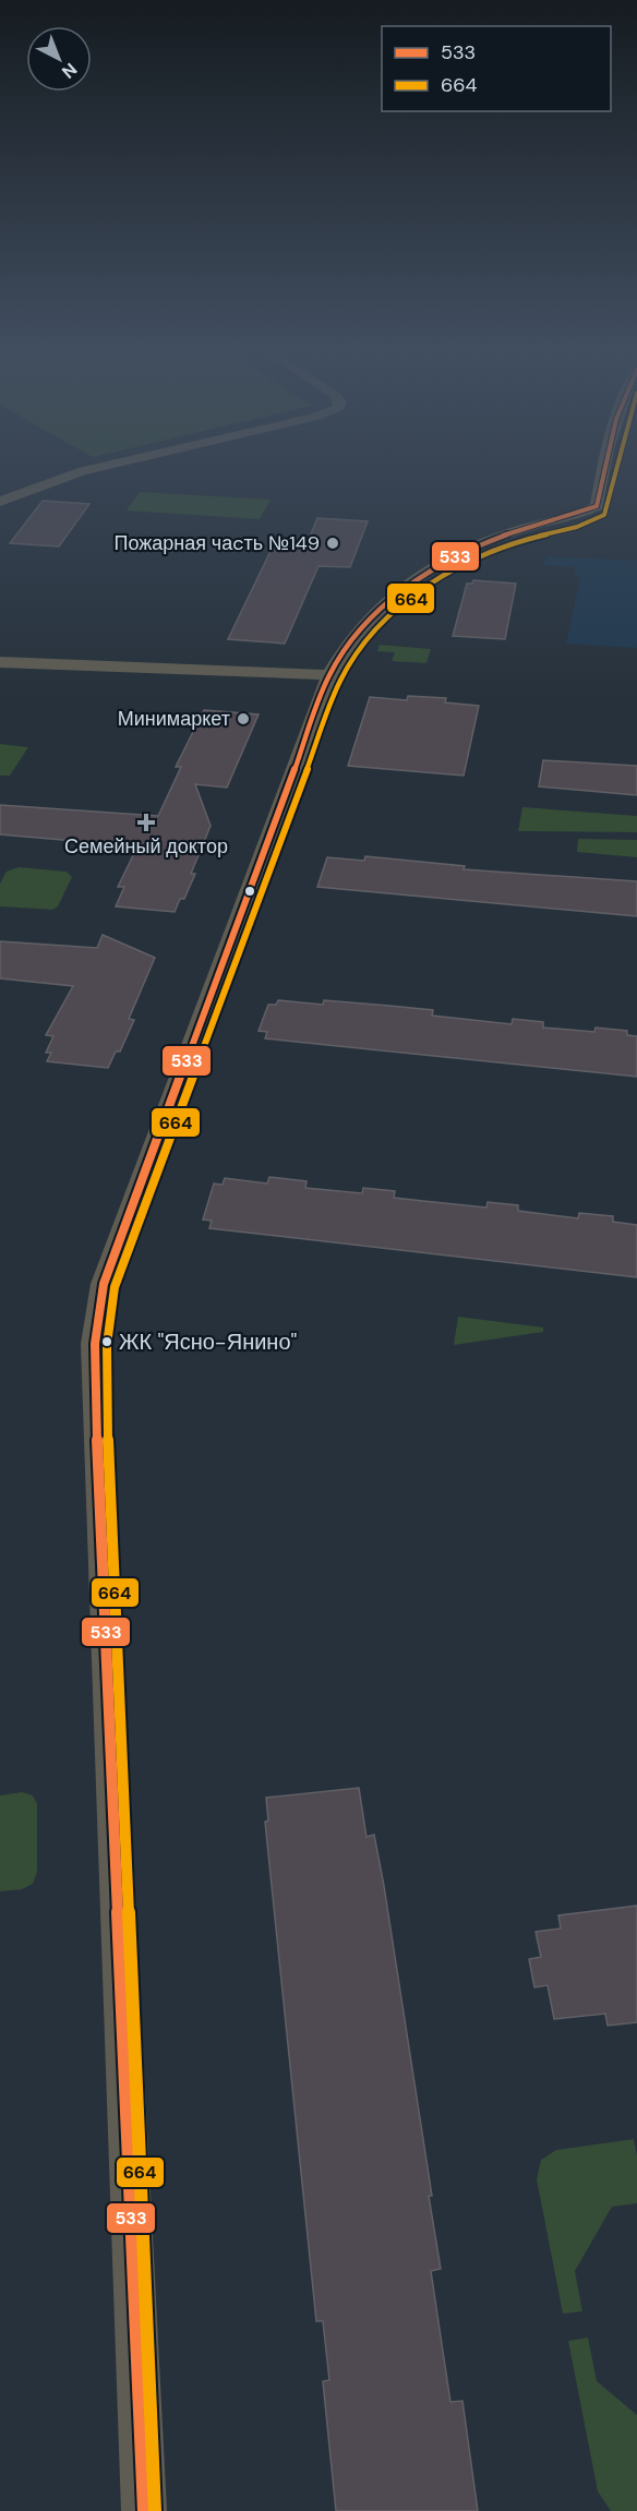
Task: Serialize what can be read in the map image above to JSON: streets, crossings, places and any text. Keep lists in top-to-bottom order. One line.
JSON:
{"places":{"other":["Пожарная чаcть №149","Минимаркет","ЖК \"Ясно-Янино\""],"health":["Семейный доктор"]},"lines":["transit line 533","transit line 664"],"legend":["533","664"],"north":"bottom right"}
